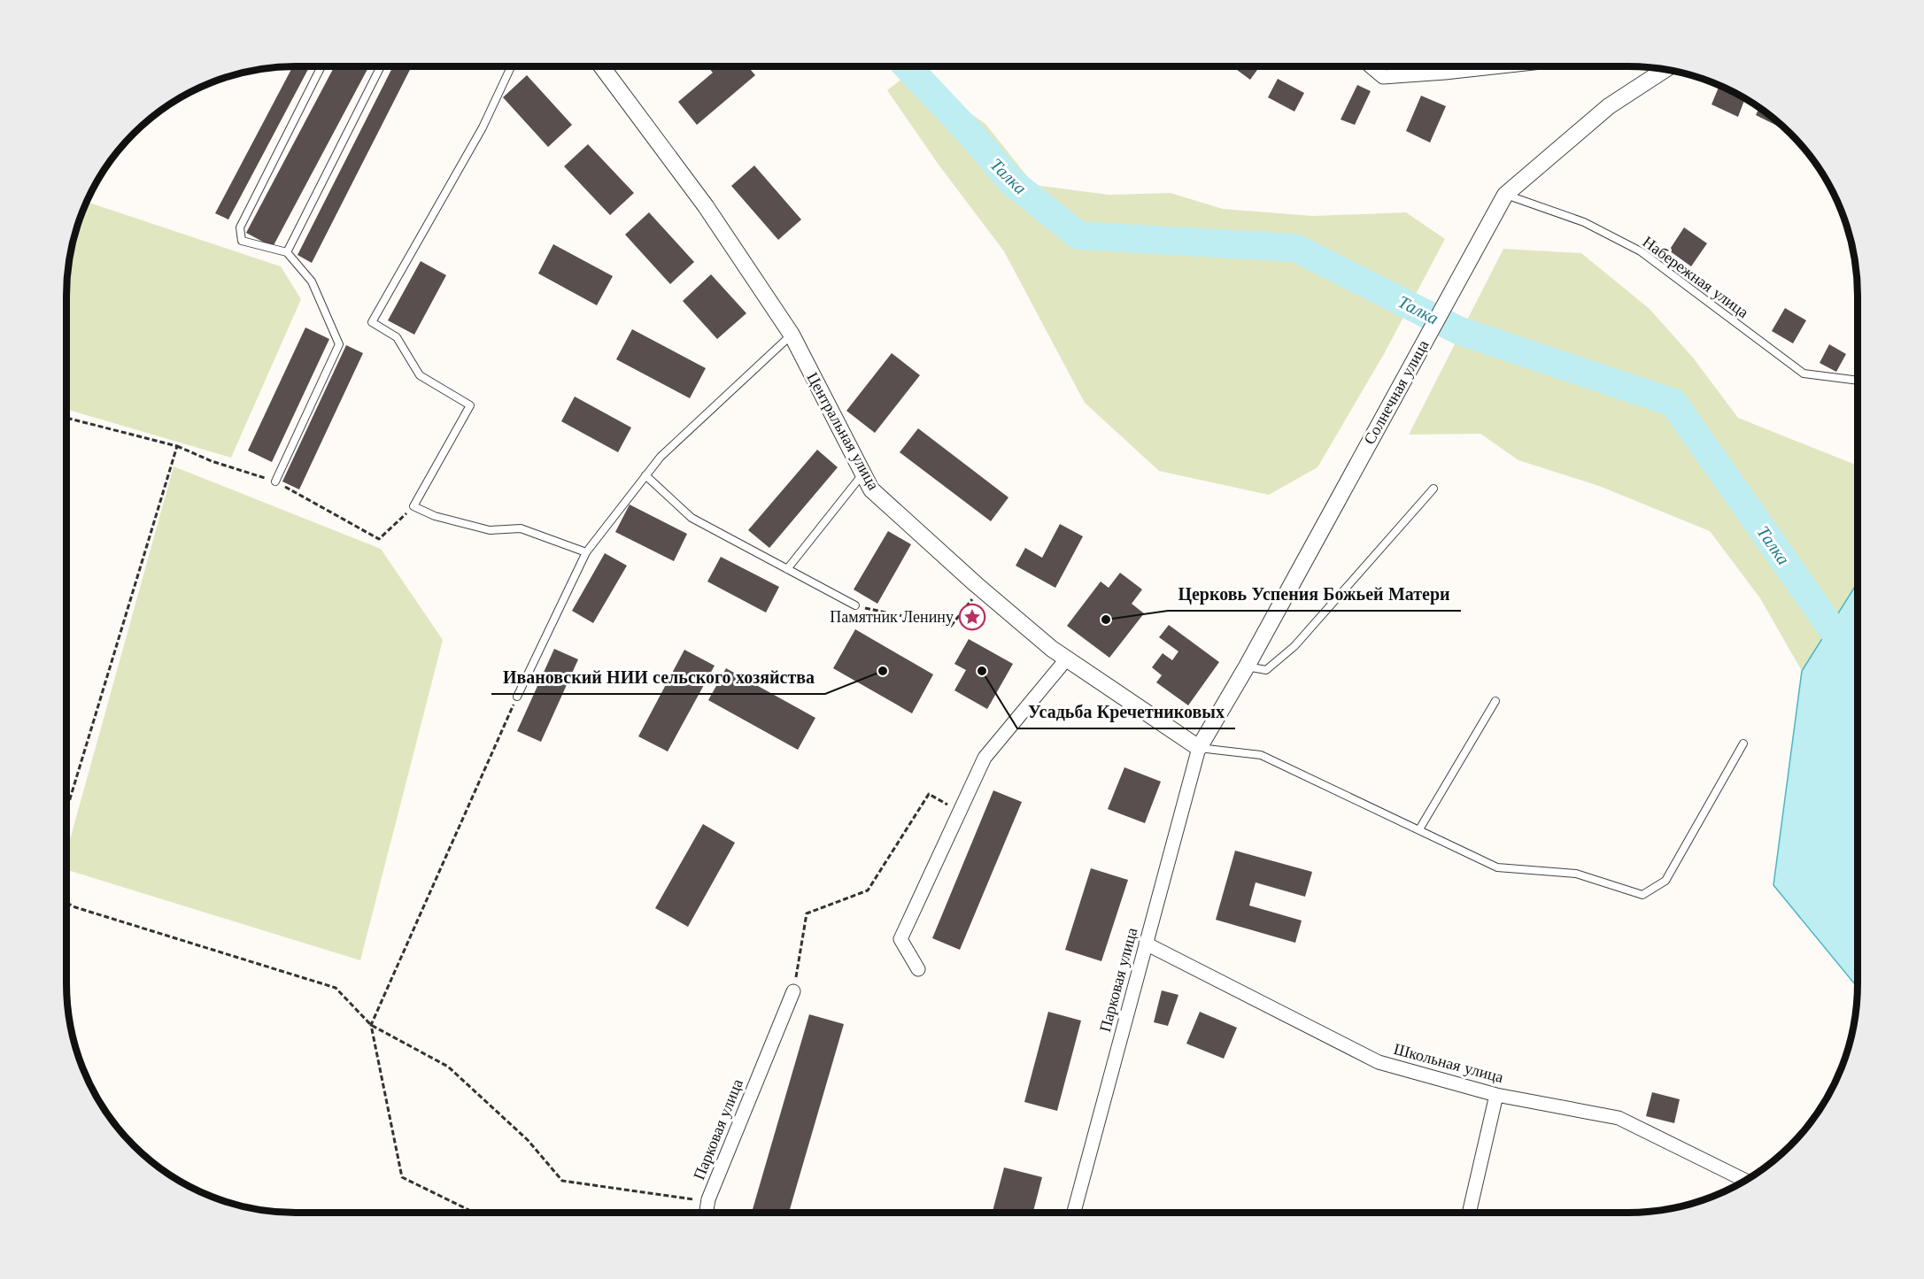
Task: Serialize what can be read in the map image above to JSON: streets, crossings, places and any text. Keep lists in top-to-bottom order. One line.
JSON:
{"streets":{"street":["Солнечная улица","Центральная улица","Парковая улица","Школьная улица"],"lane":["Набережная улица"]},"crossings":[["Набережная улица","Солнечная улица"],["Солнечная улица","Центральная улица"],["Солнечная улица","Парковая улица"],["Центральная улица","Парковая улица"],["Парковая улица","Школьная улица"]],"water":["Талка"],"places":{"place":["Памятник Ленину"],"other":["Церковь Успения Божьей Матери","Ивановский НИИ сельского хозяйства","Усадьба Кречетниковых"]}}
